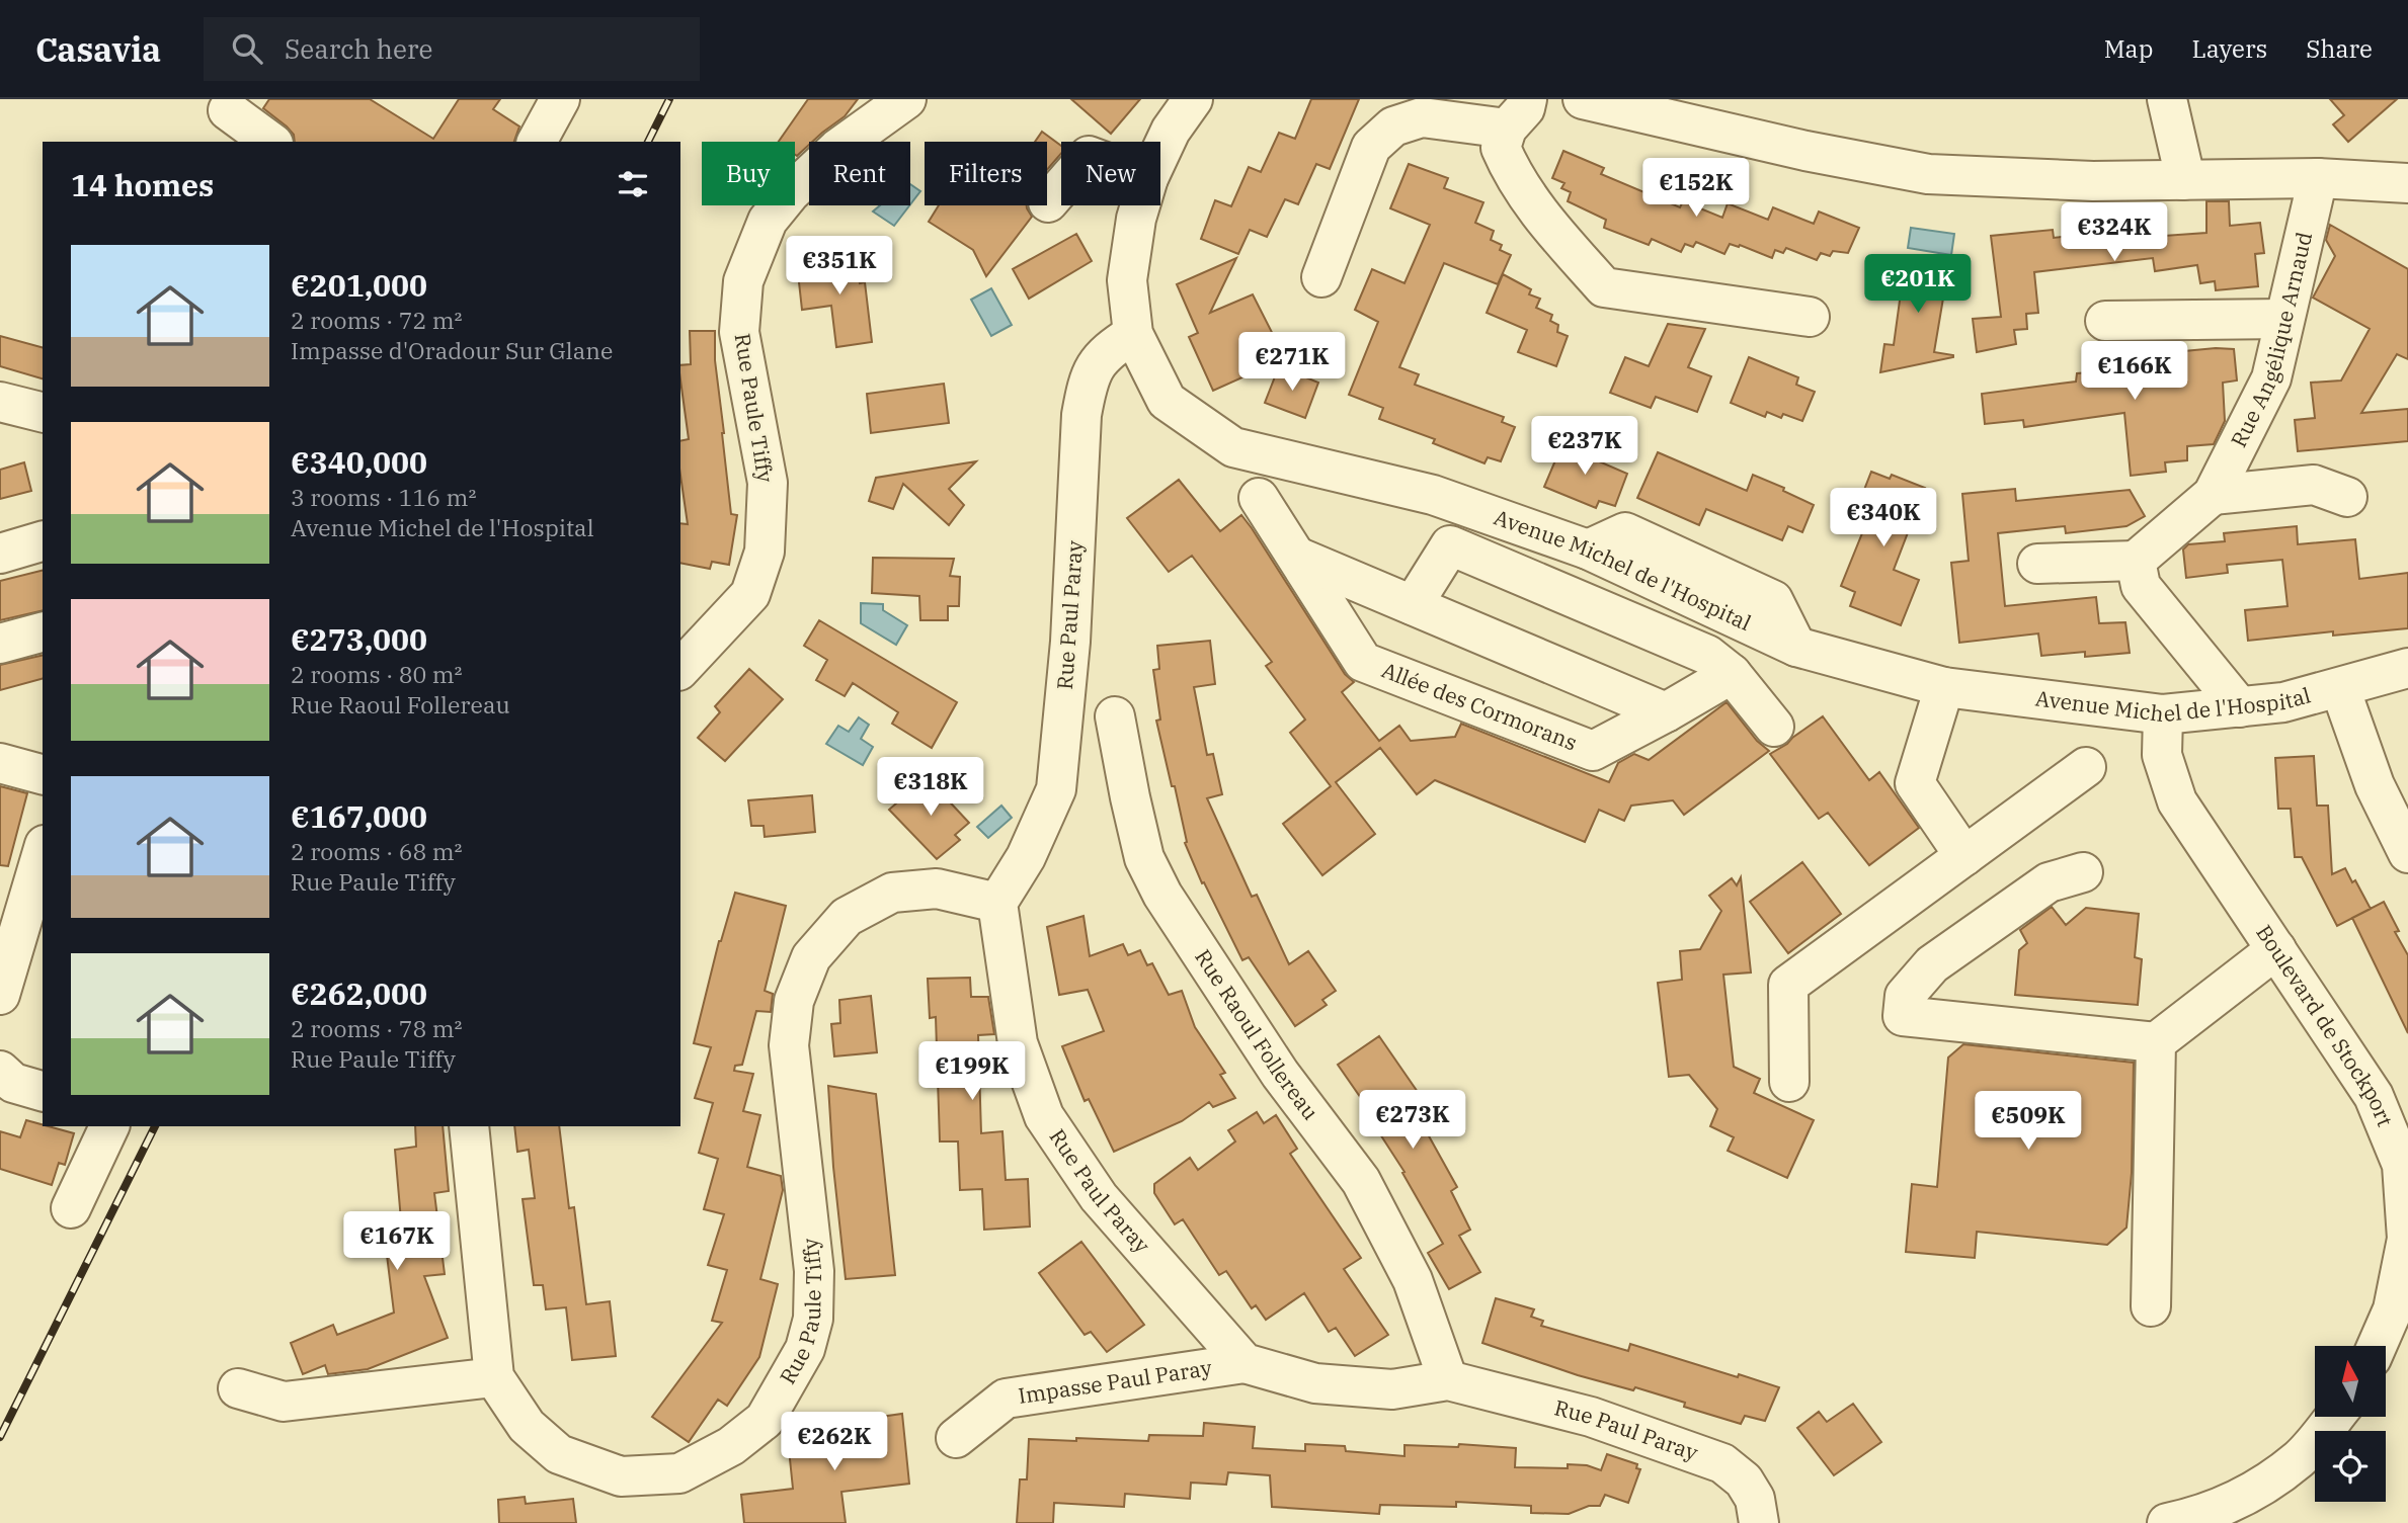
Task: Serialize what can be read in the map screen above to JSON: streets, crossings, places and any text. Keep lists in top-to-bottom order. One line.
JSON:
{"streets":{"street":["Rue Angélique Arnaud","Rue Paule Tiffy","Avenue Michel de l'Hospital","Rue Paul Paray","Allée des Cormorans","Boulevard de Stockport","Rue Raoul Follereau","Impasse Paul Paray"]},"crossings":[["Rue Paule Tiffy","Rue Paul Paray"],["Avenue Michel de l'Hospital","Rue Paul Paray"],["Avenue Michel de l'Hospital","Boulevard de Stockport"],["Rue Paul Paray","Rue Raoul Follereau"],["Rue Paul Paray","Impasse Paul Paray"]],"north":"top","page":{"header":"Casavia","search":"Search here","nav":["Map","Layers","Share"],"chip":["Buy","Rent","Filters","New"],"heading":"14 homes","price":["€152K","€324K","€351K","€201K","€271K","€166K","€237K","€340K","€318K","€199K","€273K","€509K","€167K","€262K"],"list":[{"name":"€201,000","note":"2 rooms · 72 m² · Impasse d'Oradour Sur Glane"},{"name":"€340,000","note":"3 rooms · 116 m² · Avenue Michel de l'Hospital"},{"name":"€273,000","note":"2 rooms · 80 m² · Rue Raoul Follereau"},{"name":"€167,000","note":"2 rooms · 68 m² · Rue Paule Tiffy"},{"name":"€262,000","note":"2 rooms · 78 m² · Rue Paule Tiffy"}]}}
